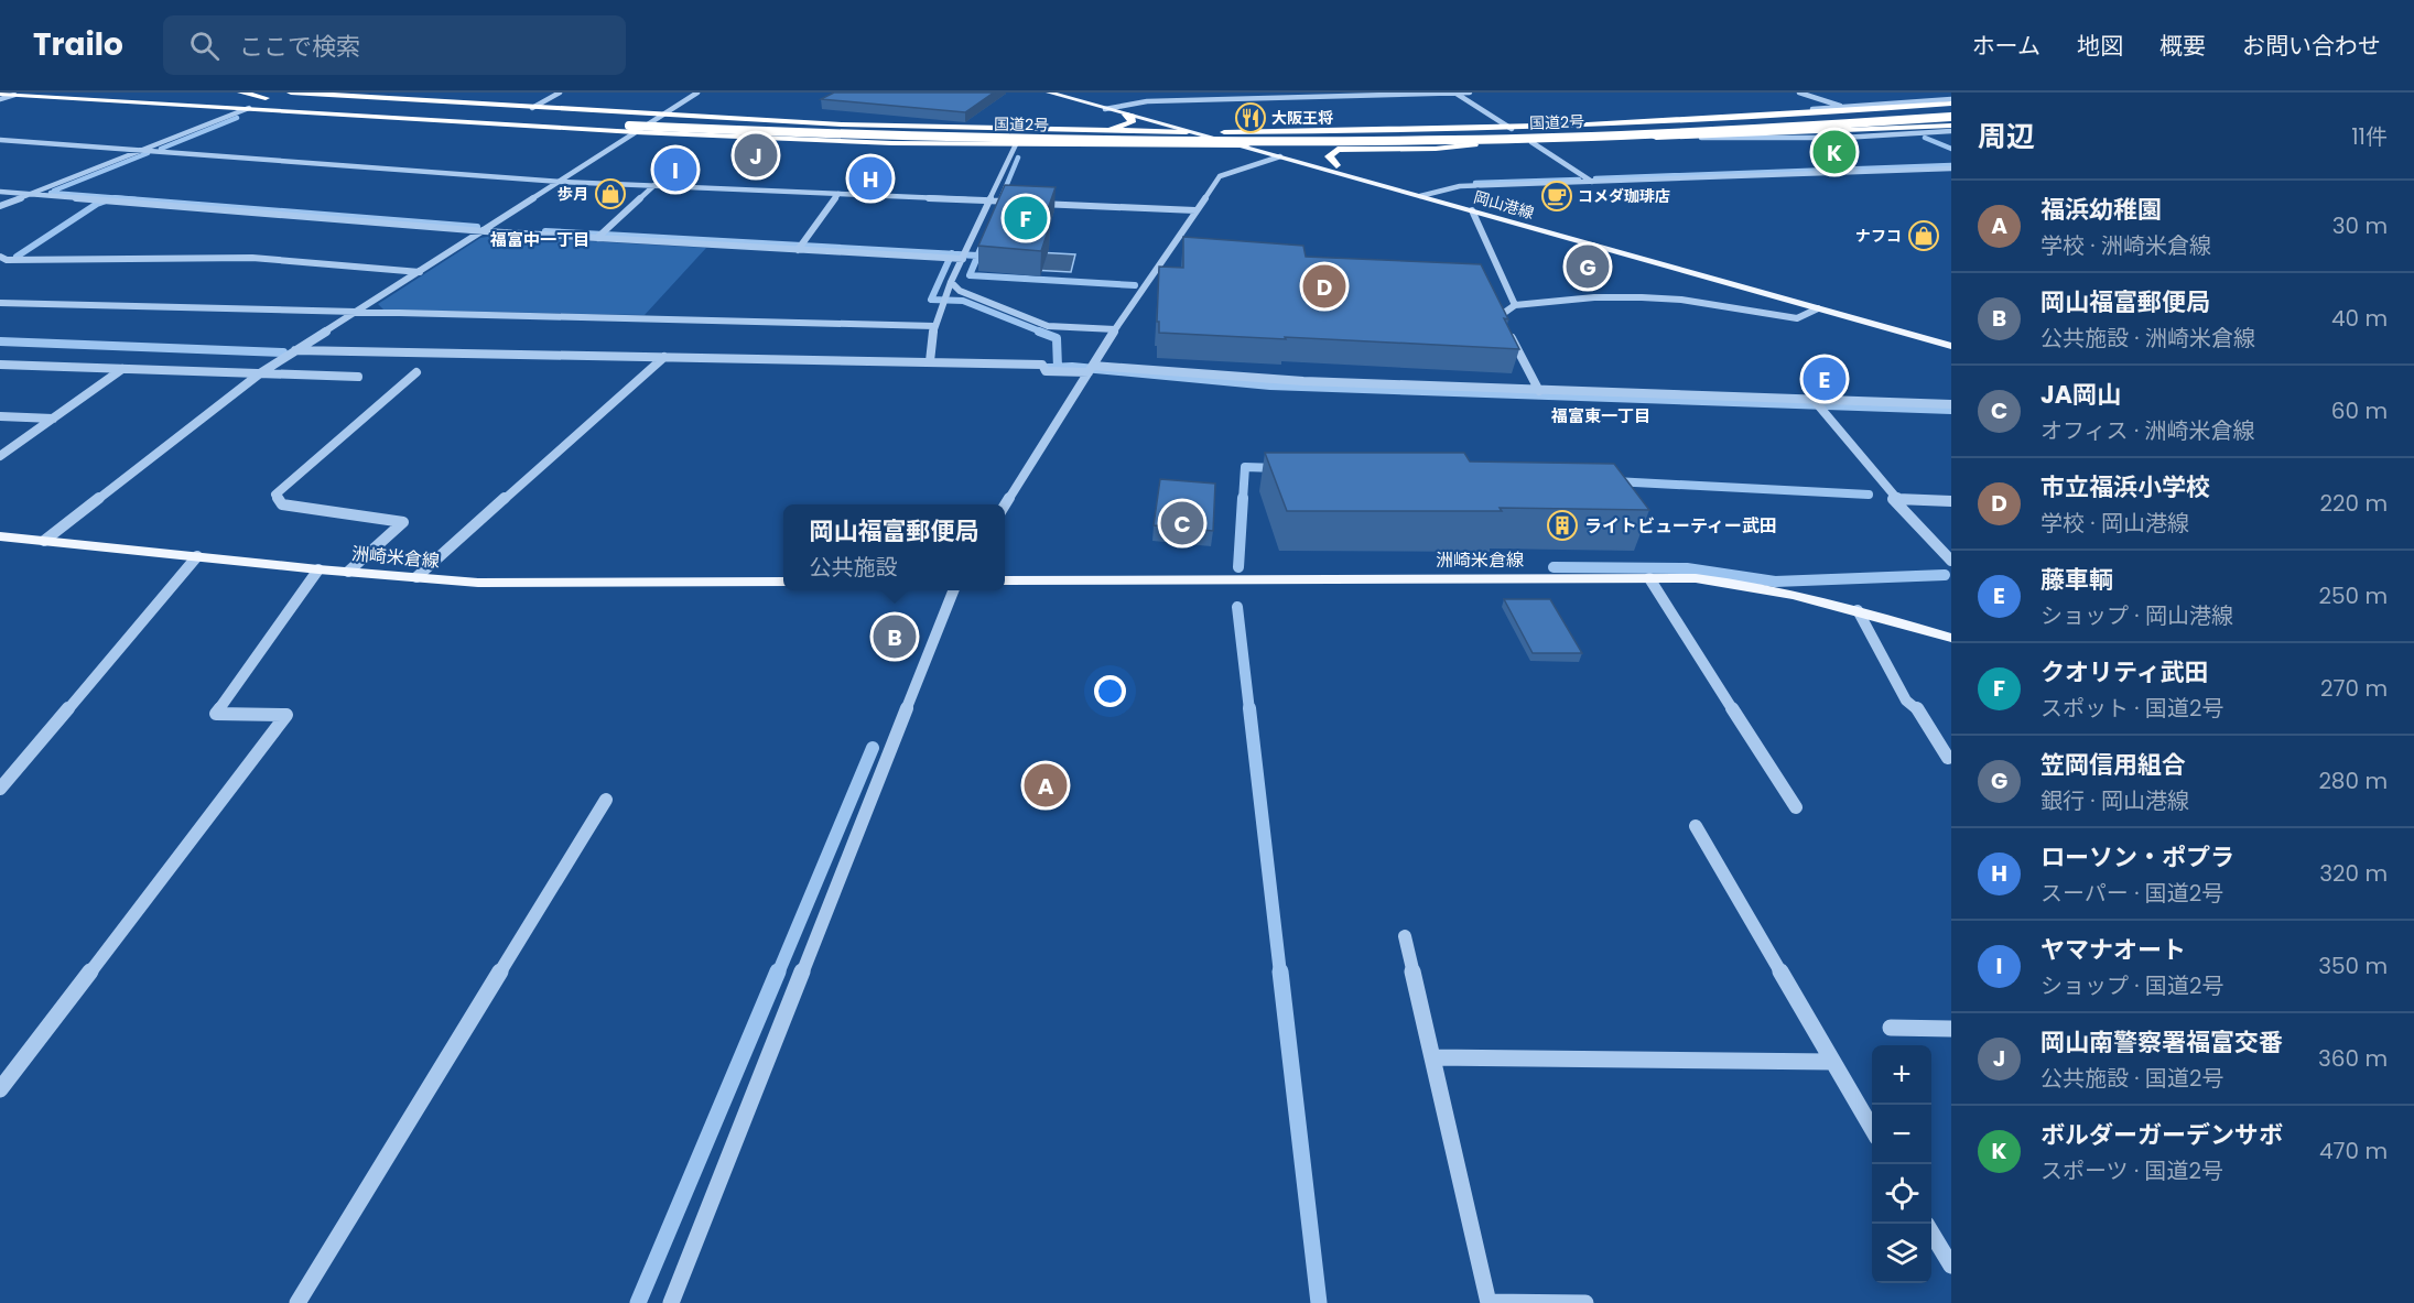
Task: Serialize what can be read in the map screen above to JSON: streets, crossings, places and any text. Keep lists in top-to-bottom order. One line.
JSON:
{"streets":{"highway":["国道2号"],"main road":["岡山港線","洲崎米倉線"]},"districts":["福富中一丁目","福富東一丁目"],"places":{"restaurant":["大阪王将"],"shop":["歩月","ナフコ"],"cafe":["コメダ珈琲店"],"building":["ライトビューティー武田"]},"page":{"header":"Trailo","search":"ここで検索","nav":["ホーム","地図","概要","お問い合わせ"],"heading":["周辺","11件"],"pins":["K","J","I","H","F","G","D","E","C","B","A"],"list":[{"mark":"A","name":"福浜幼稚園","note":"学校 · 洲崎米倉線","value":"30 m"},{"mark":"B","name":"岡山福富郵便局","note":"公共施設 · 洲崎米倉線","value":"40 m"},{"mark":"C","name":"JA岡山","note":"オフィス · 洲崎米倉線","value":"60 m"},{"mark":"D","name":"市立福浜小学校","note":"学校 · 岡山港線","value":"220 m"},{"mark":"E","name":"藤車輌","note":"ショップ · 岡山港線","value":"250 m"},{"mark":"F","name":"クオリティ武田","note":"スポット · 国道2号","value":"270 m"},{"mark":"G","name":"笠岡信用組合","note":"銀行 · 岡山港線","value":"280 m"},{"mark":"H","name":"ローソン・ポプラ","note":"スーパー · 国道2号","value":"320 m"},{"mark":"I","name":"ヤマナオート","note":"ショップ · 国道2号","value":"350 m"},{"mark":"J","name":"岡山南警察署福富交番","note":"公共施設 · 国道2号","value":"360 m"},{"mark":"K","name":"ボルダーガーデンサボ","note":"スポーツ · 国道2号","value":"470 m"}],"popup":["岡山福富郵便局","公共施設"],"map_buttons":["+","−"]}}
